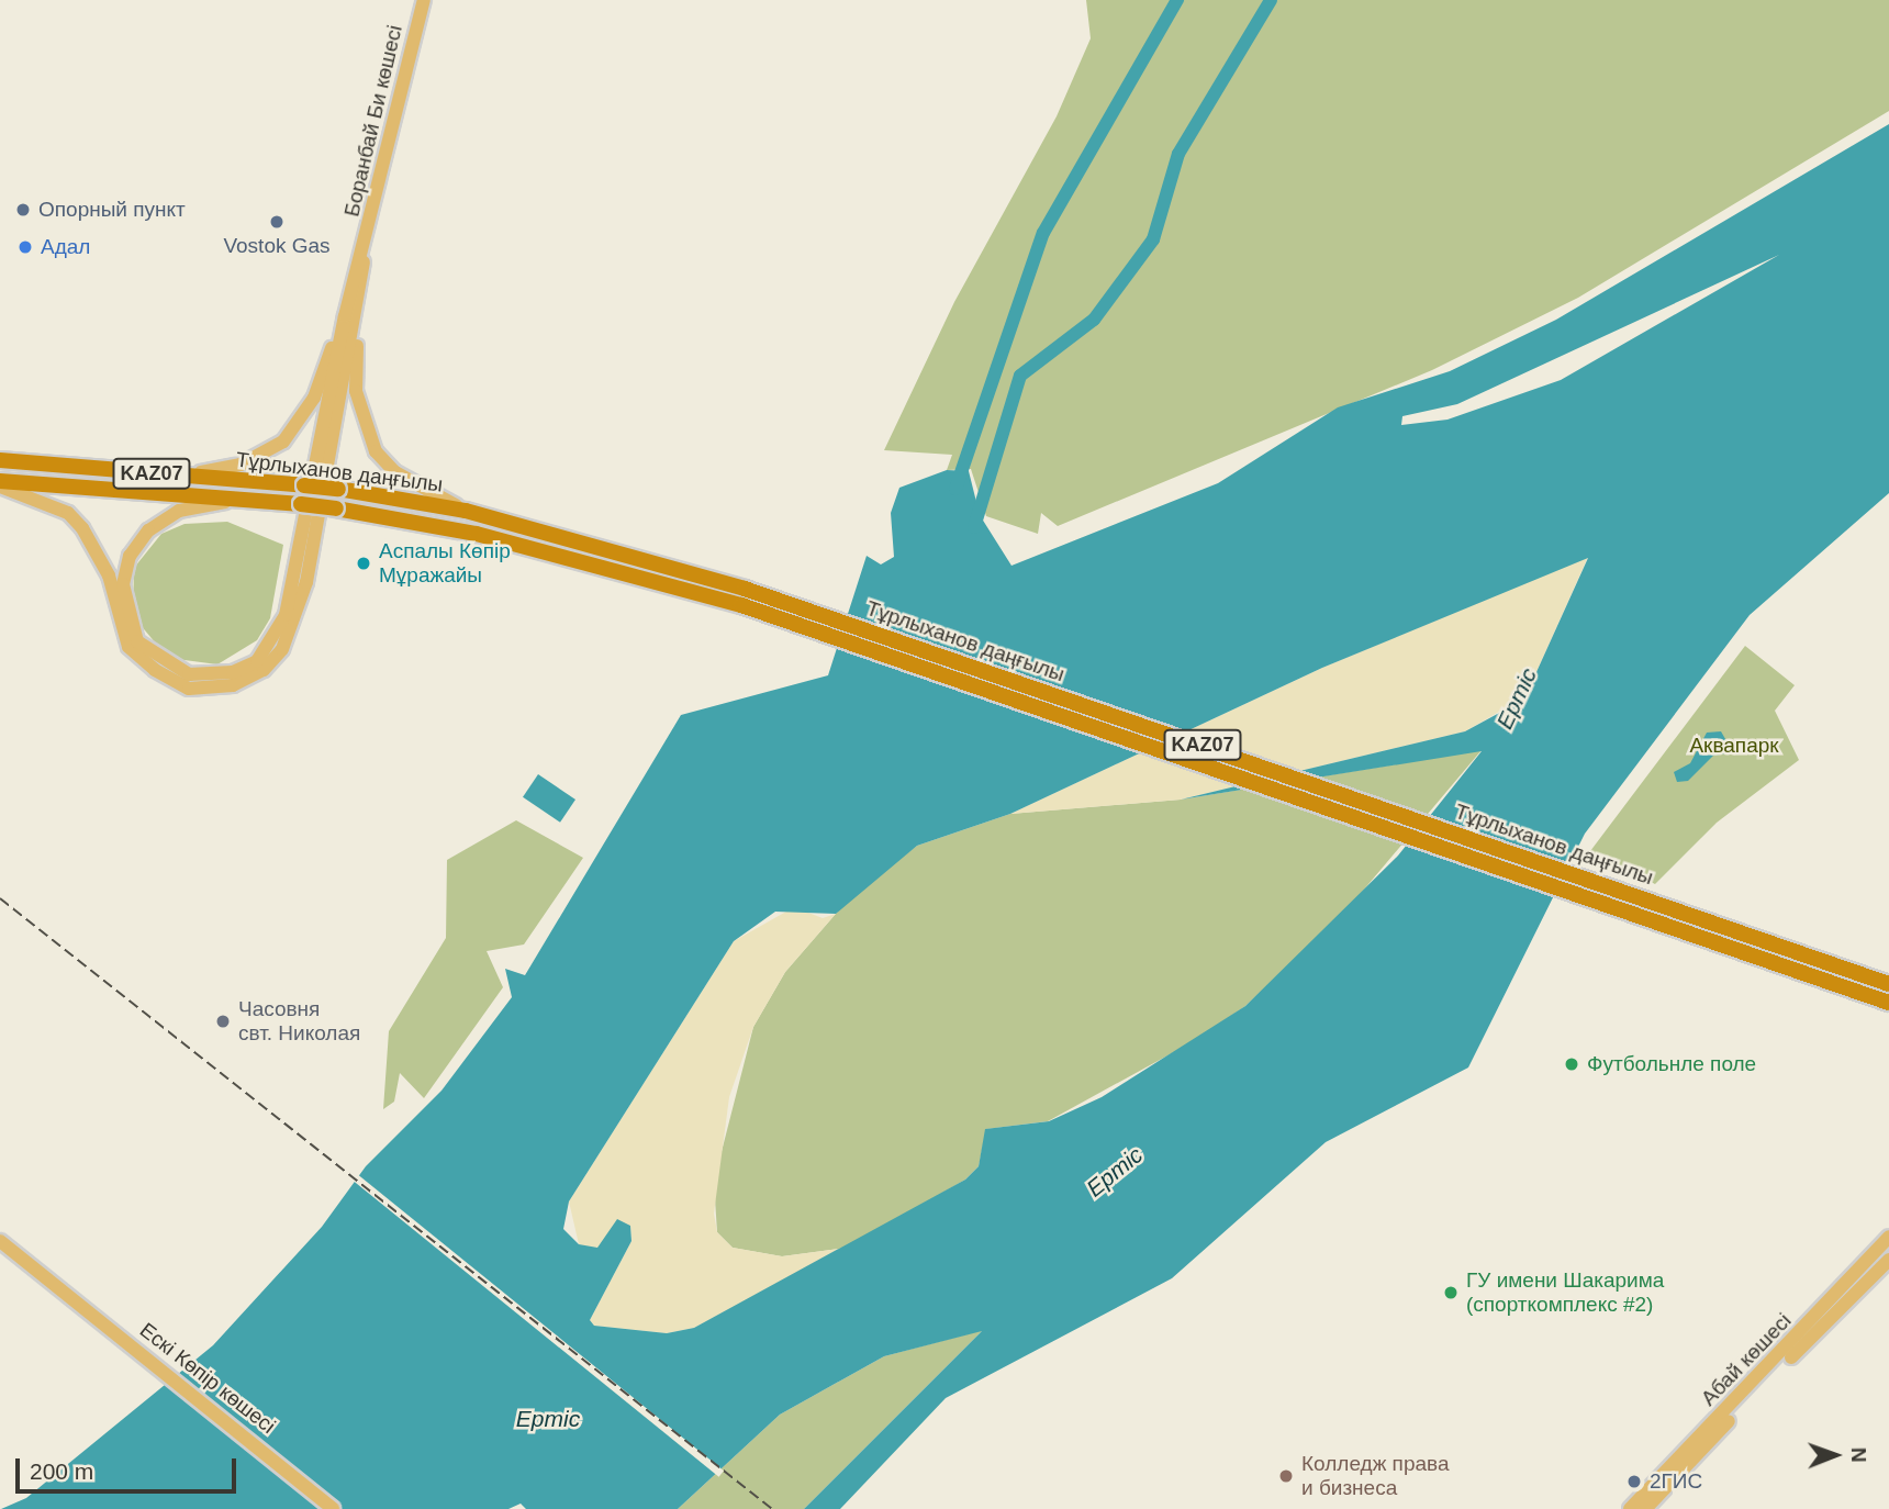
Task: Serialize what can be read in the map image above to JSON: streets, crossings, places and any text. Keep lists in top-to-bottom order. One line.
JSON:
{"streets":{"highway":["Тұрлыханов даңғылы","KAZ07"],"main road":["Боранбай Би көшесі","Абай көшесі","Ескі Көпір көшесі"]},"water":["Ертіс"],"parks":["Аквапарк"],"places":["Опорный пункт","Vostok Gas","Адал","Аспалы Көпір Мұражайы","Часовня свт. Николая","Футбольнле поле","ГУ имени Шакарима (спорткомплекс #2)","Колледж права и бизнеса","2ГИС"],"scale_bar":"200 m","north":"right"}
